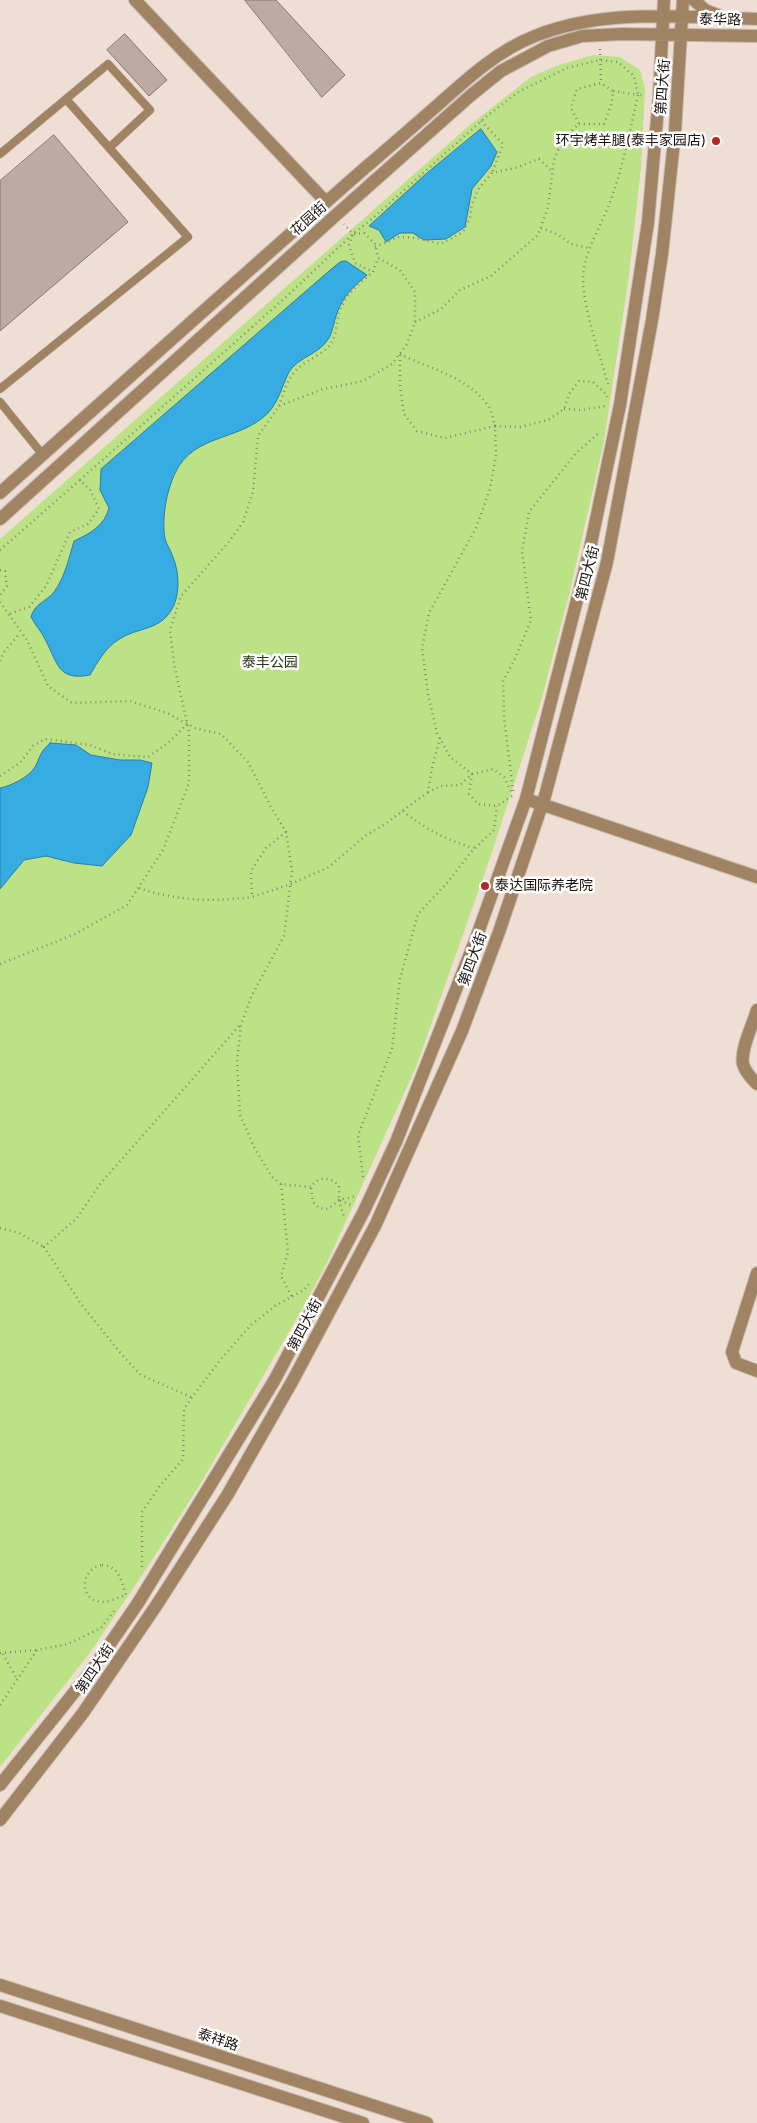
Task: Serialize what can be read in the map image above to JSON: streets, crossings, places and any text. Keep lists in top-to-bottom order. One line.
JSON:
{"streets":{"street":["泰华路","第四大街","花园街","泰祥路"]},"crossings":[["泰华路","第四大街"],["泰华路","花园街"],["第四大街","花园街"]],"parks":["泰丰公园"],"places":["环宇烤羊腿(泰丰家园店)","泰达国际养老院"]}
